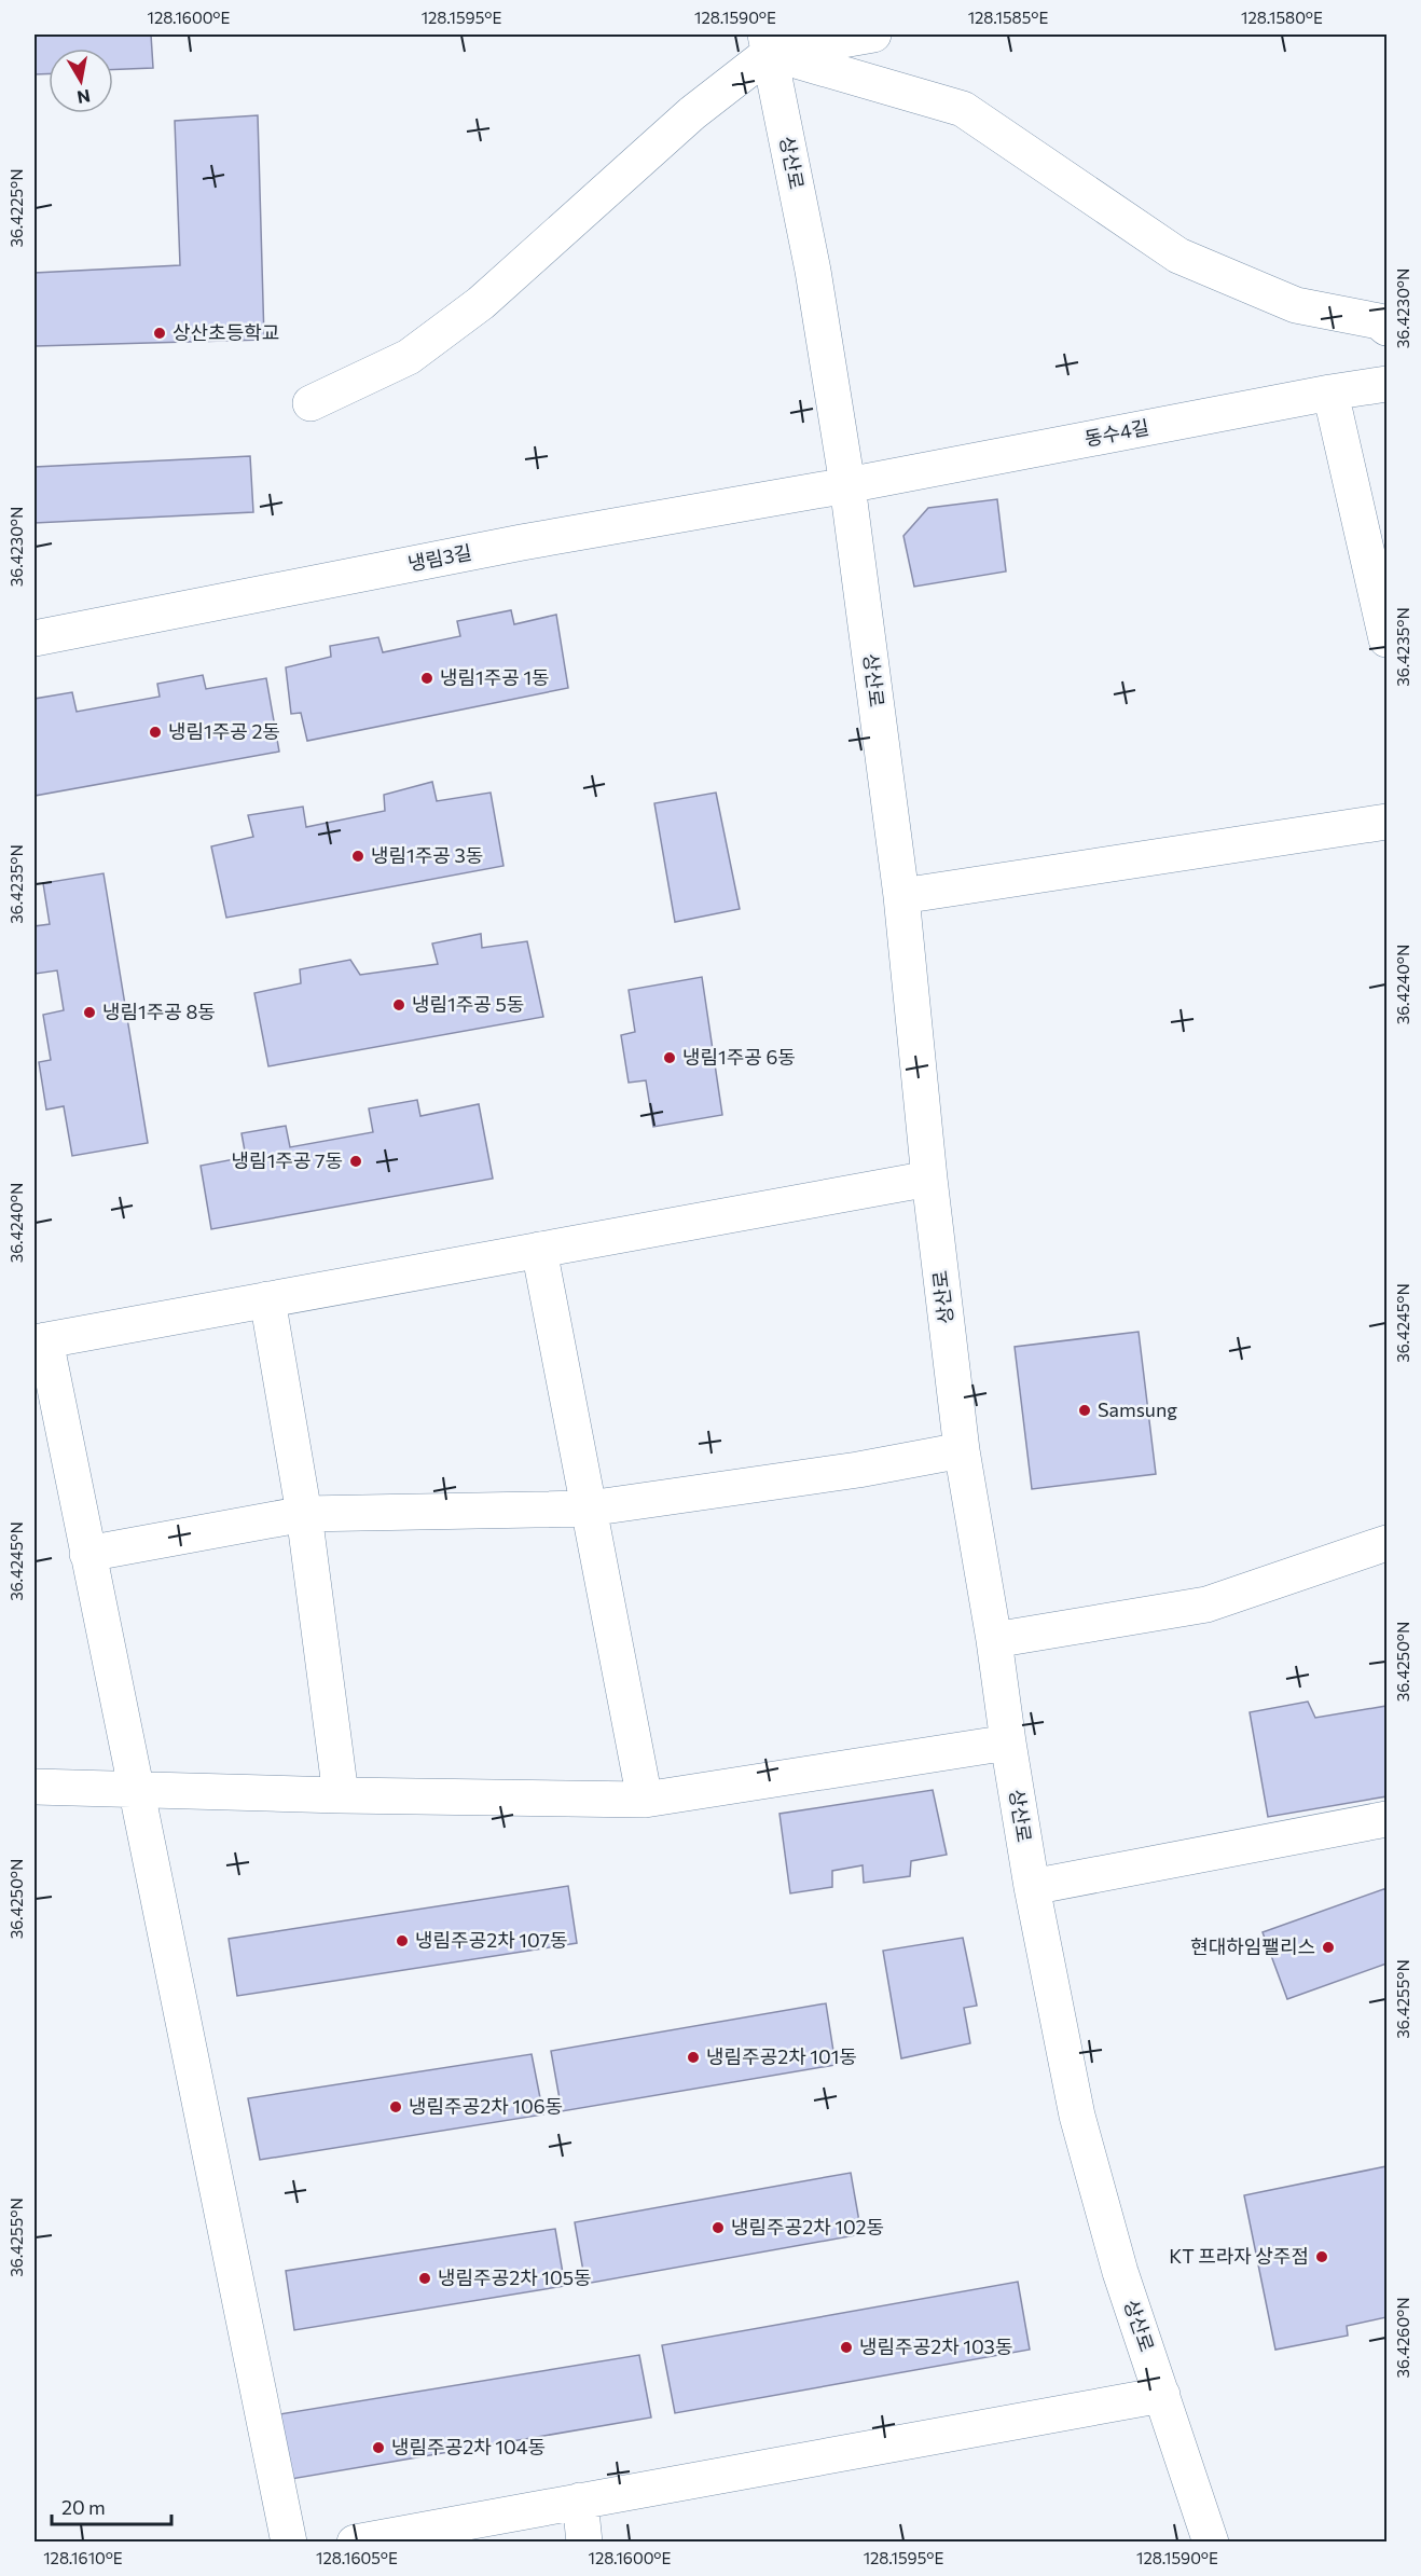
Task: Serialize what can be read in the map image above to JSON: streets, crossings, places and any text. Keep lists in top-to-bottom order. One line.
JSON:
{"streets":{"street":["상산로","동수4길","냉림3길"]},"crossings":[["상산로","동수4길"],["상산로","냉림3길"],["동수4길","냉림3길"]],"places":["상산초등학교","냉림1주공 1동","냉림1주공 2동","냉림1주공 3동","냉림1주공 5동","냉림1주공 8동","냉림1주공 6동","냉림1주공 7동","Samsung","냉림주공2차 107동","현대하임팰리스","냉림주공2차 101동","냉림주공2차 106동","냉림주공2차 102동","KT 프라자 상주점","냉림주공2차 105동","냉림주공2차 103동","냉림주공2차 104동"],"scale_bar":"20 m","north":"bottom","coordinates":["128.1600°E","128.1595°E","128.1590°E","128.1585°E","128.1580°E","36.4225°N","36.4230°N","36.4235°N","36.4240°N","36.4245°N","36.4250°N","36.4255°N","36.4260°N","128.1610°E","128.1605°E"]}
